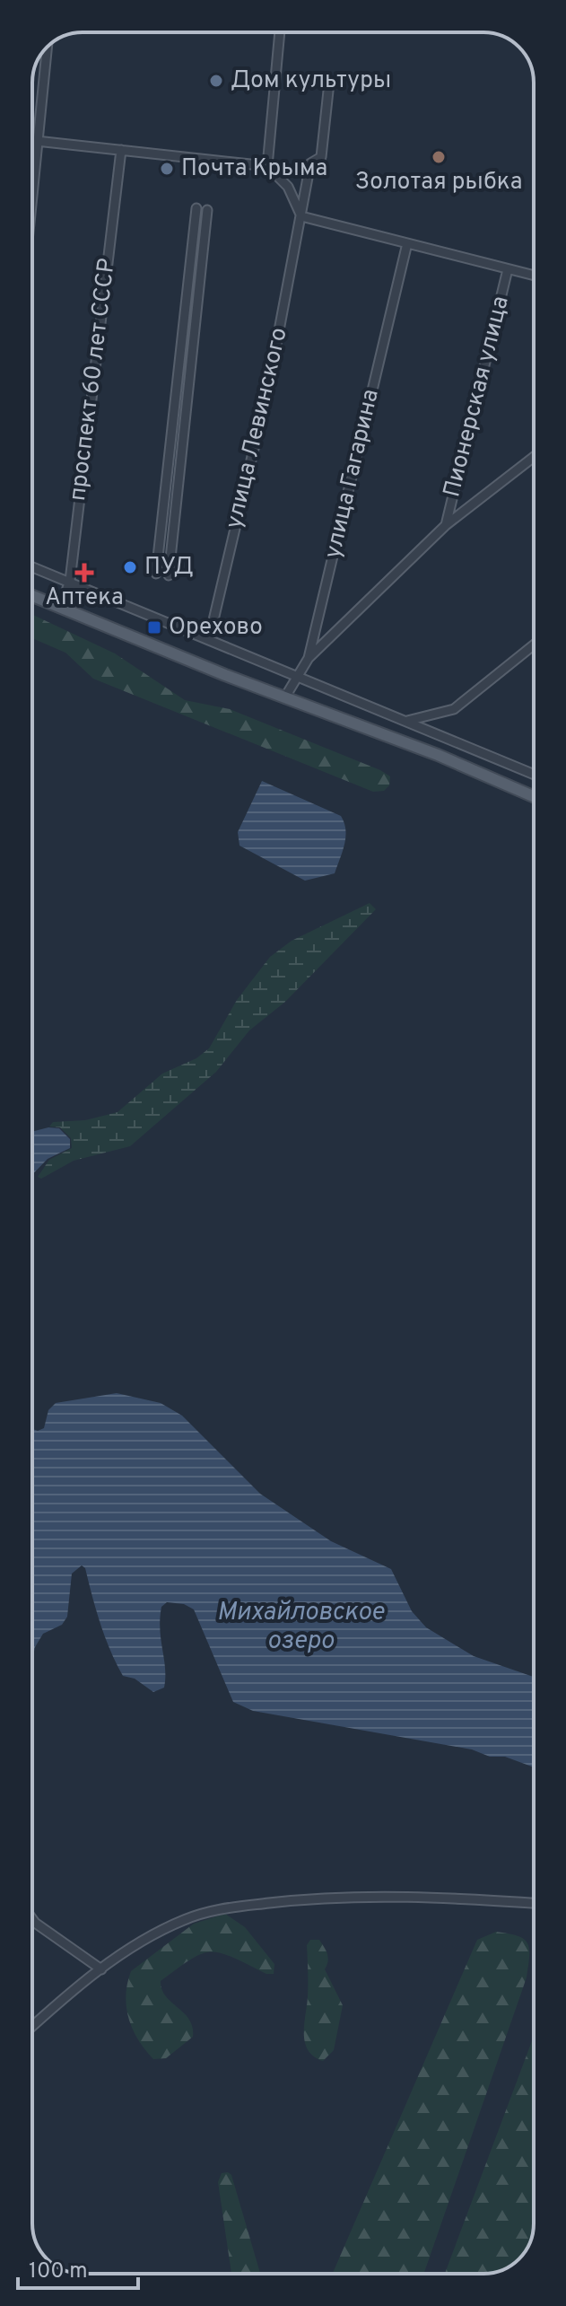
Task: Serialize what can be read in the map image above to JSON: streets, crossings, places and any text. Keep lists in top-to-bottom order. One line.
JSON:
{"streets":{"street":["проспект 60 лет СССР","Пионерская улица","улица Левинского","улица Гагарина"]},"water":["Михайловское озеро"],"places":{"other":["Дом культуры","Золотая рыбка","Почта Крыма","ПУД"],"health":["Аптека"],"transit":["Орехово"]},"scale_bar":"100 m"}
